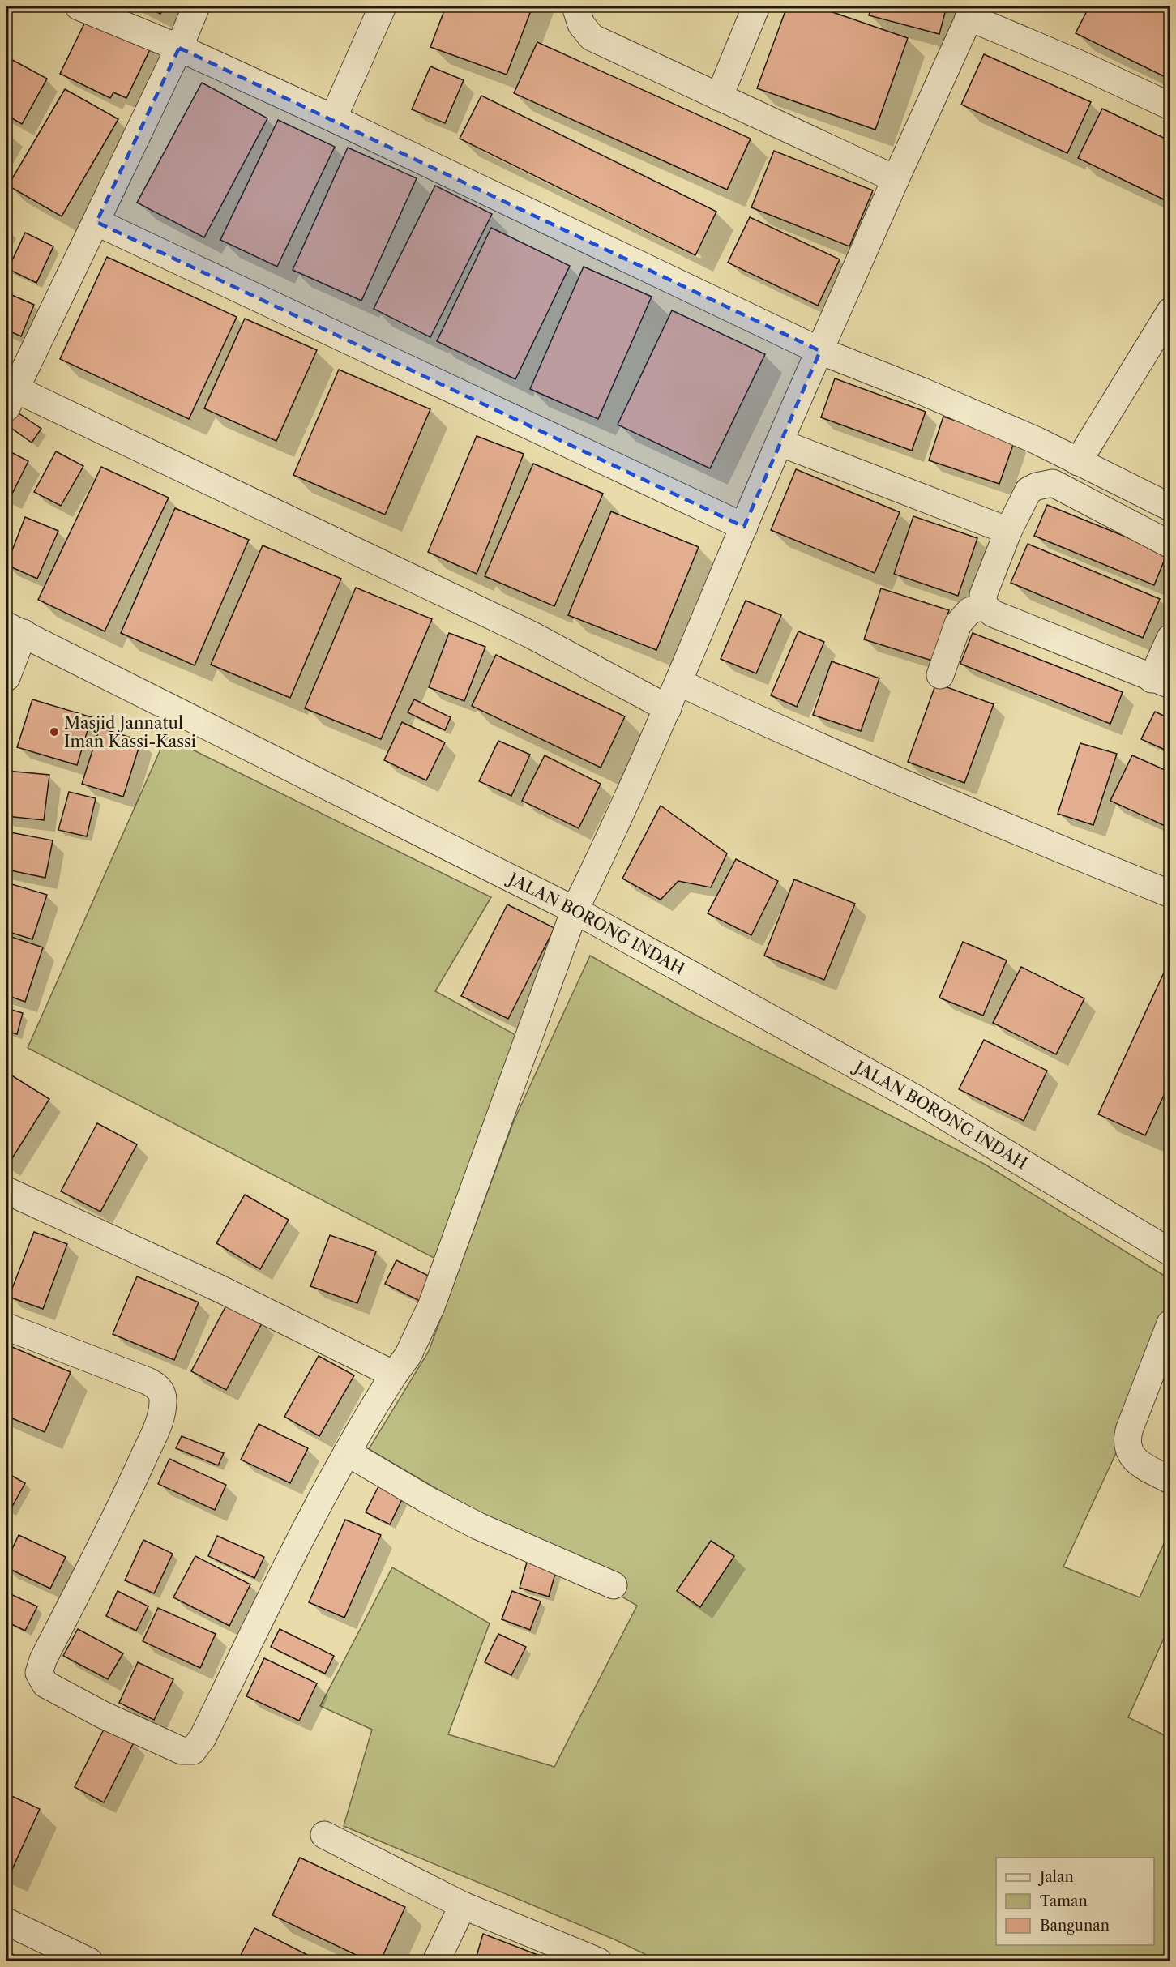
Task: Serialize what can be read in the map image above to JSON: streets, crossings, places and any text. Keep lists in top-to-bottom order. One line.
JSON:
{"streets":{"street":["JALAN BORONG INDAH"]},"places":["Masjid Jannatul Iman Kassi-Kassi"],"legend":["Jalan","Taman","Bangunan"]}
